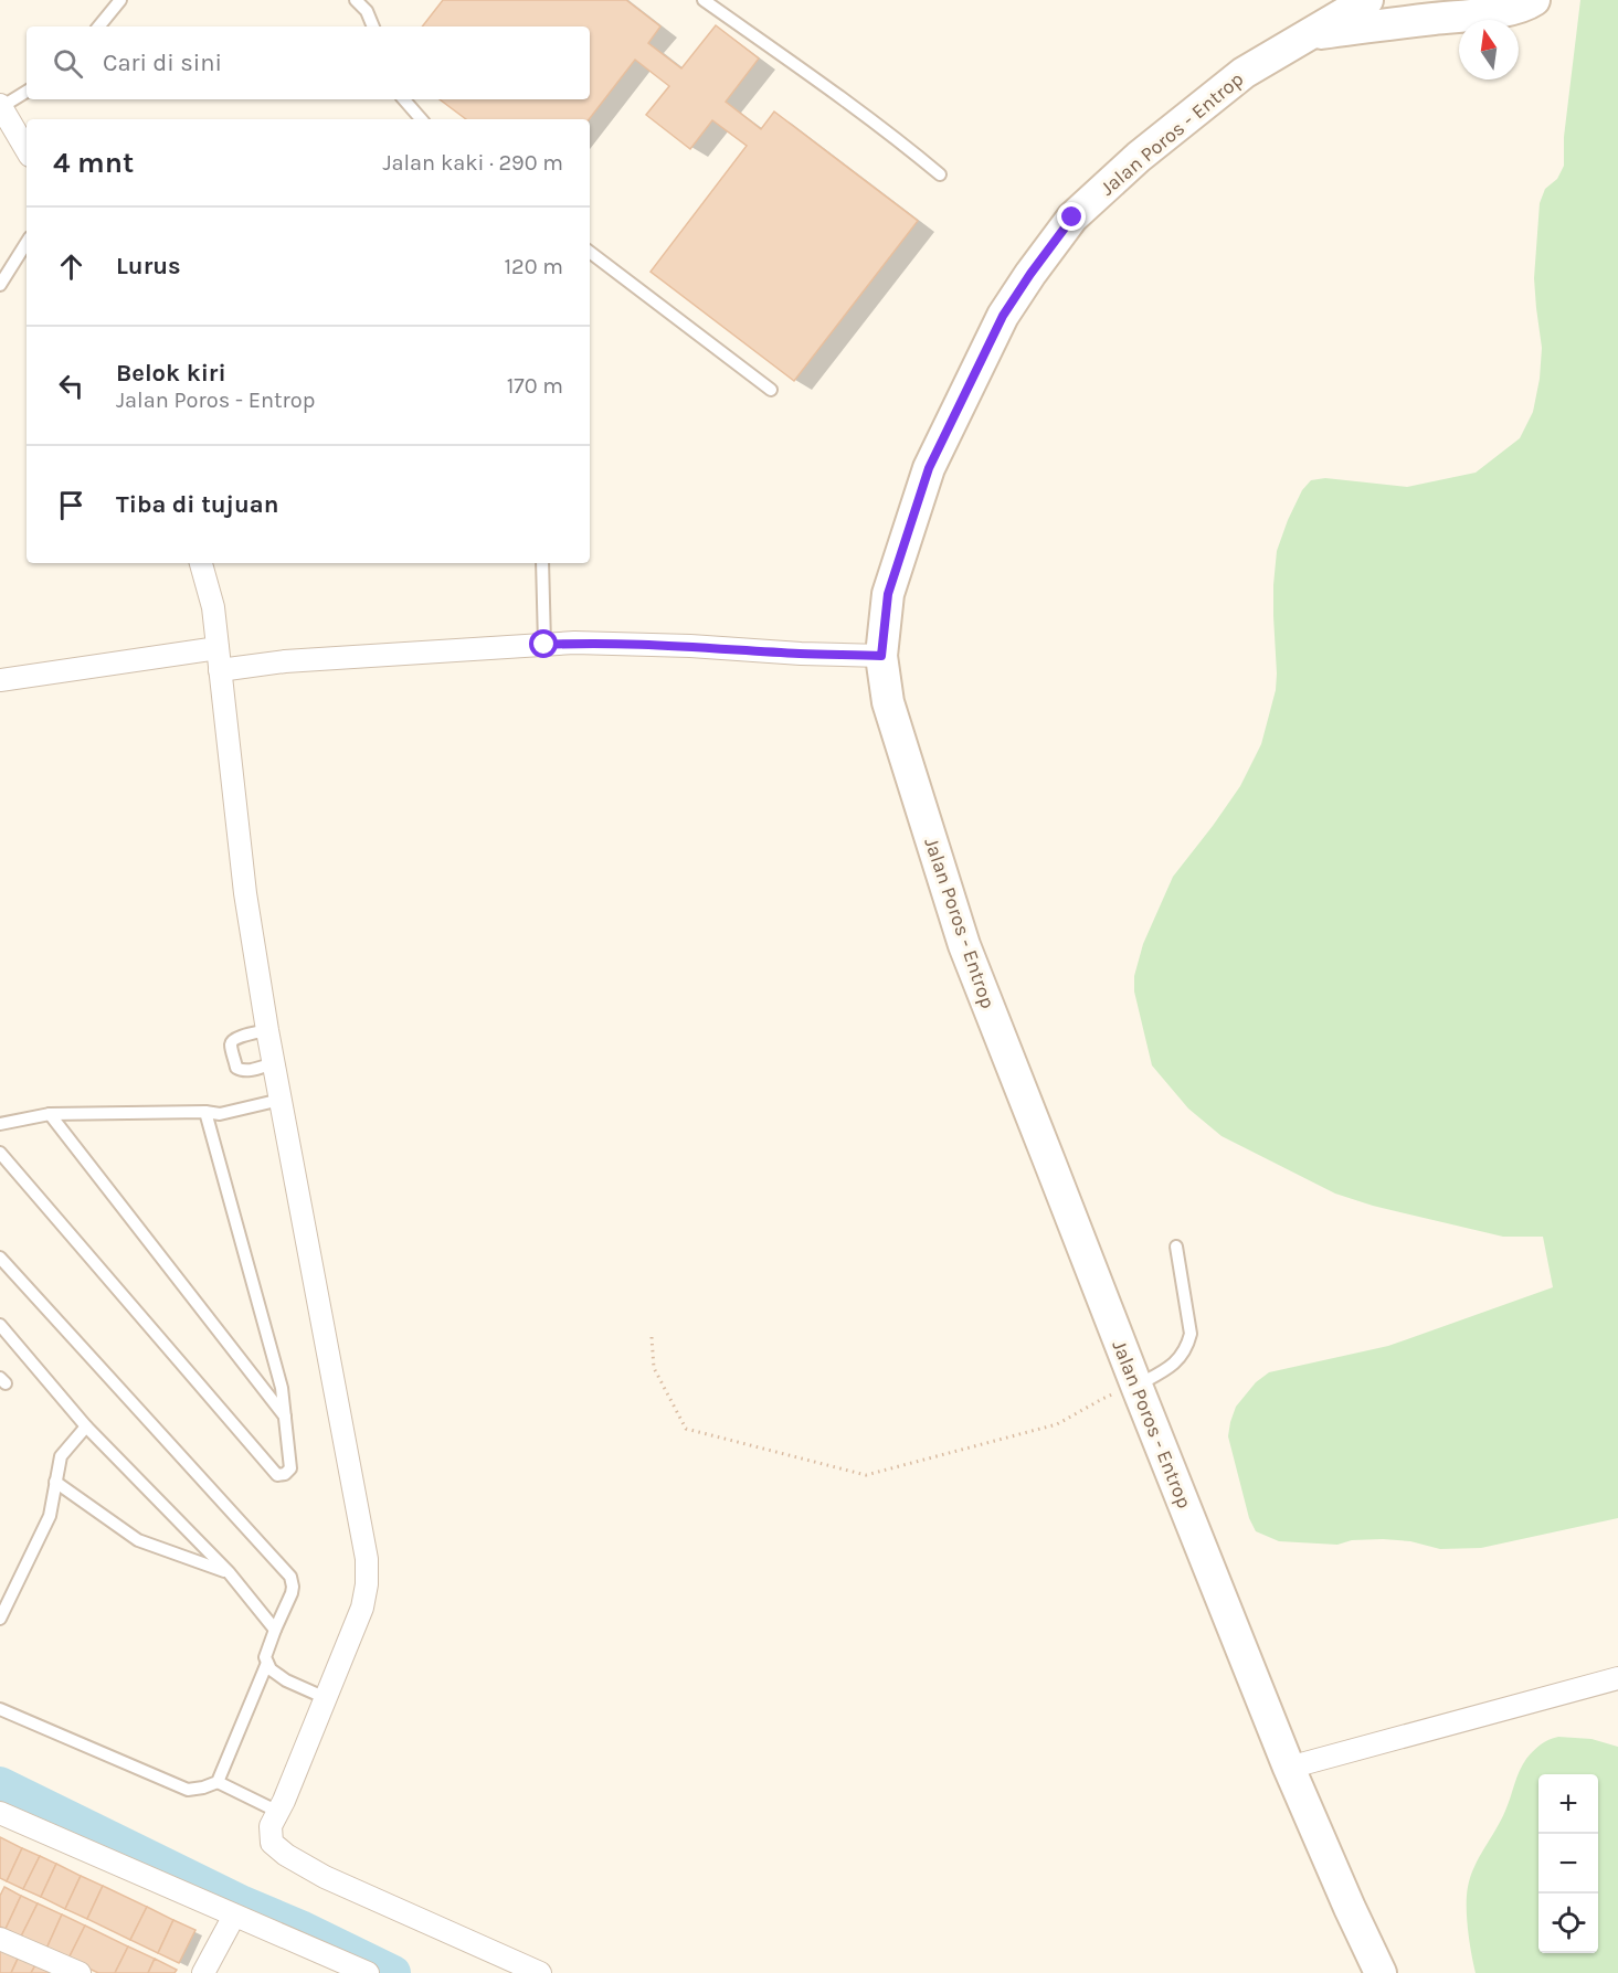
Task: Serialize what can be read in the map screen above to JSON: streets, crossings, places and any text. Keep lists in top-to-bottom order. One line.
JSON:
{"streets":{"main road":["Jalan Poros - Entrop"]},"north":"top","page":{"search":"Cari di sini","heading":["4 mnt","Jalan kaki · 290 m"],"list":[["Lurus","120 m"],["Belok kiri","Jalan Poros - Entrop","170 m"],"Tiba di tujuan"],"map_buttons":["+","−"]}}
